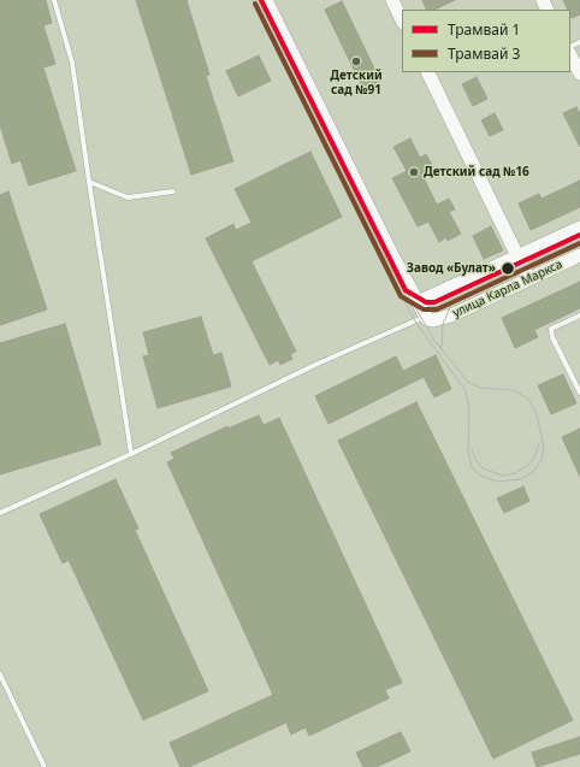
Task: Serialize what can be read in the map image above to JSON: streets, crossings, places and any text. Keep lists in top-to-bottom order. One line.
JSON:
{"streets":{"main road":["улица Карла Маркса"]},"places":["Детский сад №91","Детский сад №16","Завод «Булат»"],"lines":["tram line 1","tram line 3"],"legend":["Трамвай 1","Трамвай 3"]}
